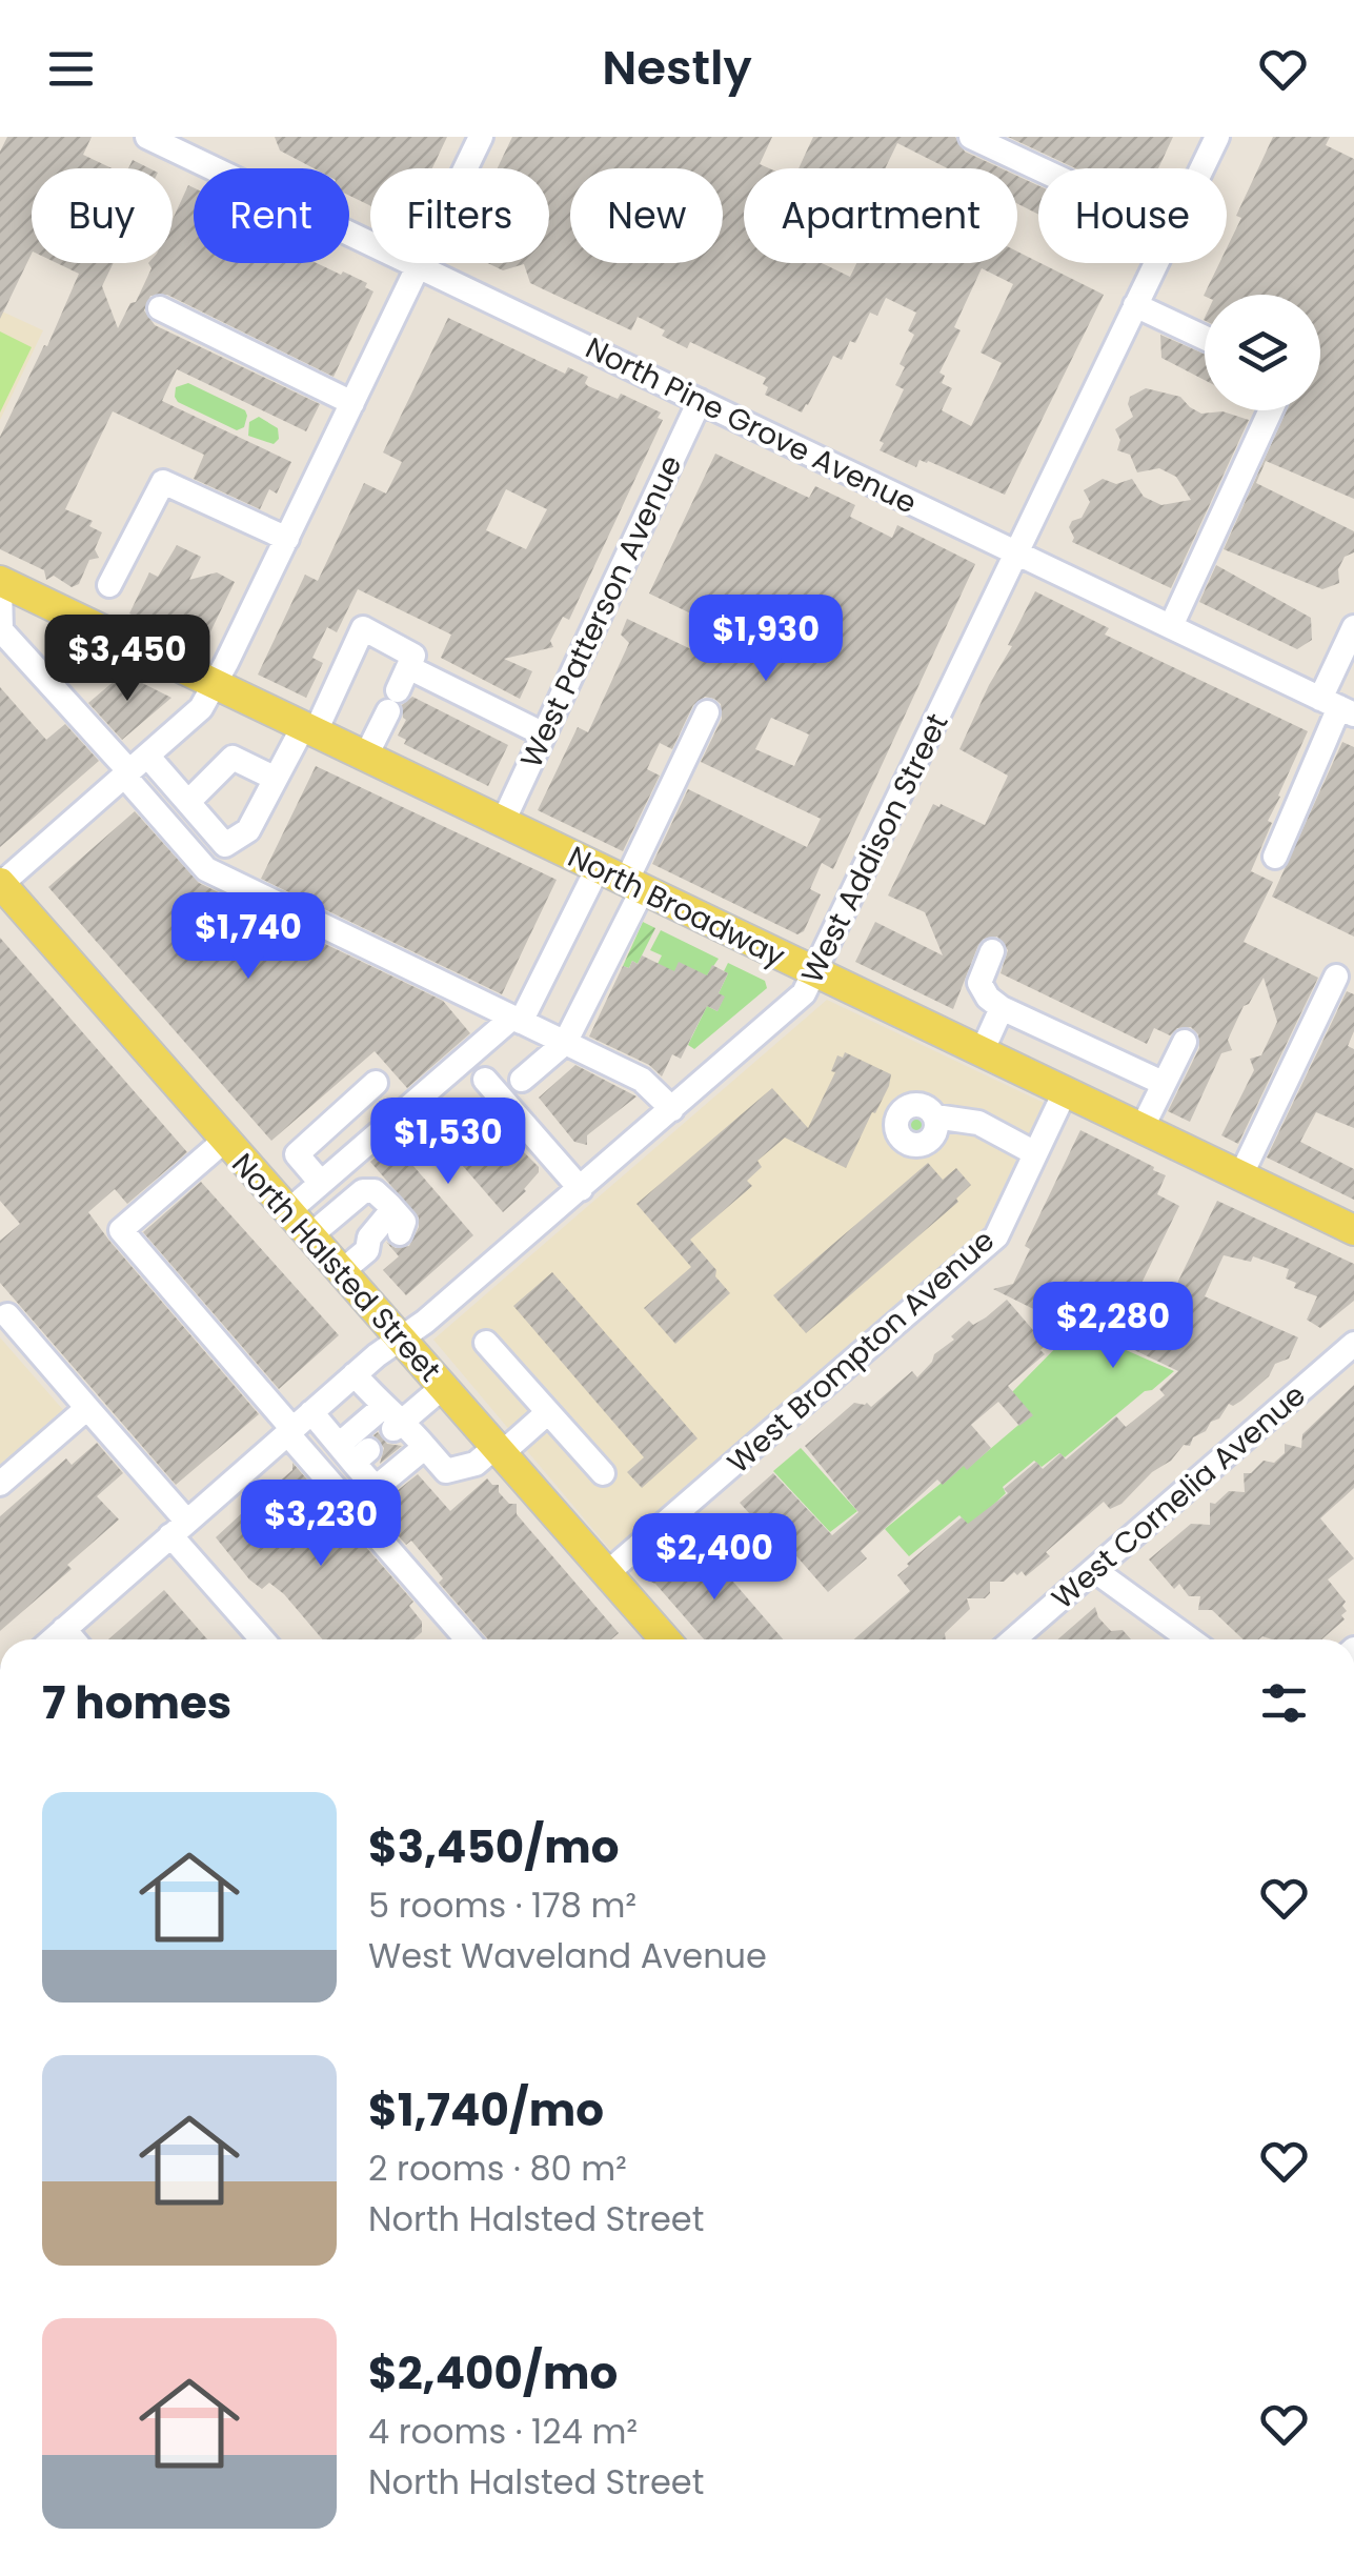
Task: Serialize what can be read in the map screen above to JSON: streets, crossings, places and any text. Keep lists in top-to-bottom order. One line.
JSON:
{"streets":{"main road":["North Broadway","North Halsted Street"],"street":["North Pine Grove Avenue","West Patterson Avenue","West Addison Street","West Brompton Avenue","West Cornelia Avenue"]},"crossings":[["North Pine Grove Avenue","West Patterson Avenue"],["North Pine Grove Avenue","West Addison Street"],["West Patterson Avenue","North Broadway"],["West Addison Street","North Broadway"],["West Addison Street","North Halsted Street"],["North Broadway","West Brompton Avenue"],["North Halsted Street","West Brompton Avenue"]],"page":{"header":"Nestly","chip":["Buy","Rent","Filters","New","Apartment","House"],"price":["$1,930","$3,450","$1,740","$1,530","$2,280","$3,230","$2,400"],"heading":"7 homes","list":[{"name":"$3,450/mo","note":"5 rooms · 178 m² · West Waveland Avenue"},{"name":"$1,740/mo","note":"2 rooms · 80 m² · North Halsted Street"},{"name":"$2,400/mo","note":"4 rooms · 124 m² · North Halsted Street"}]}}
